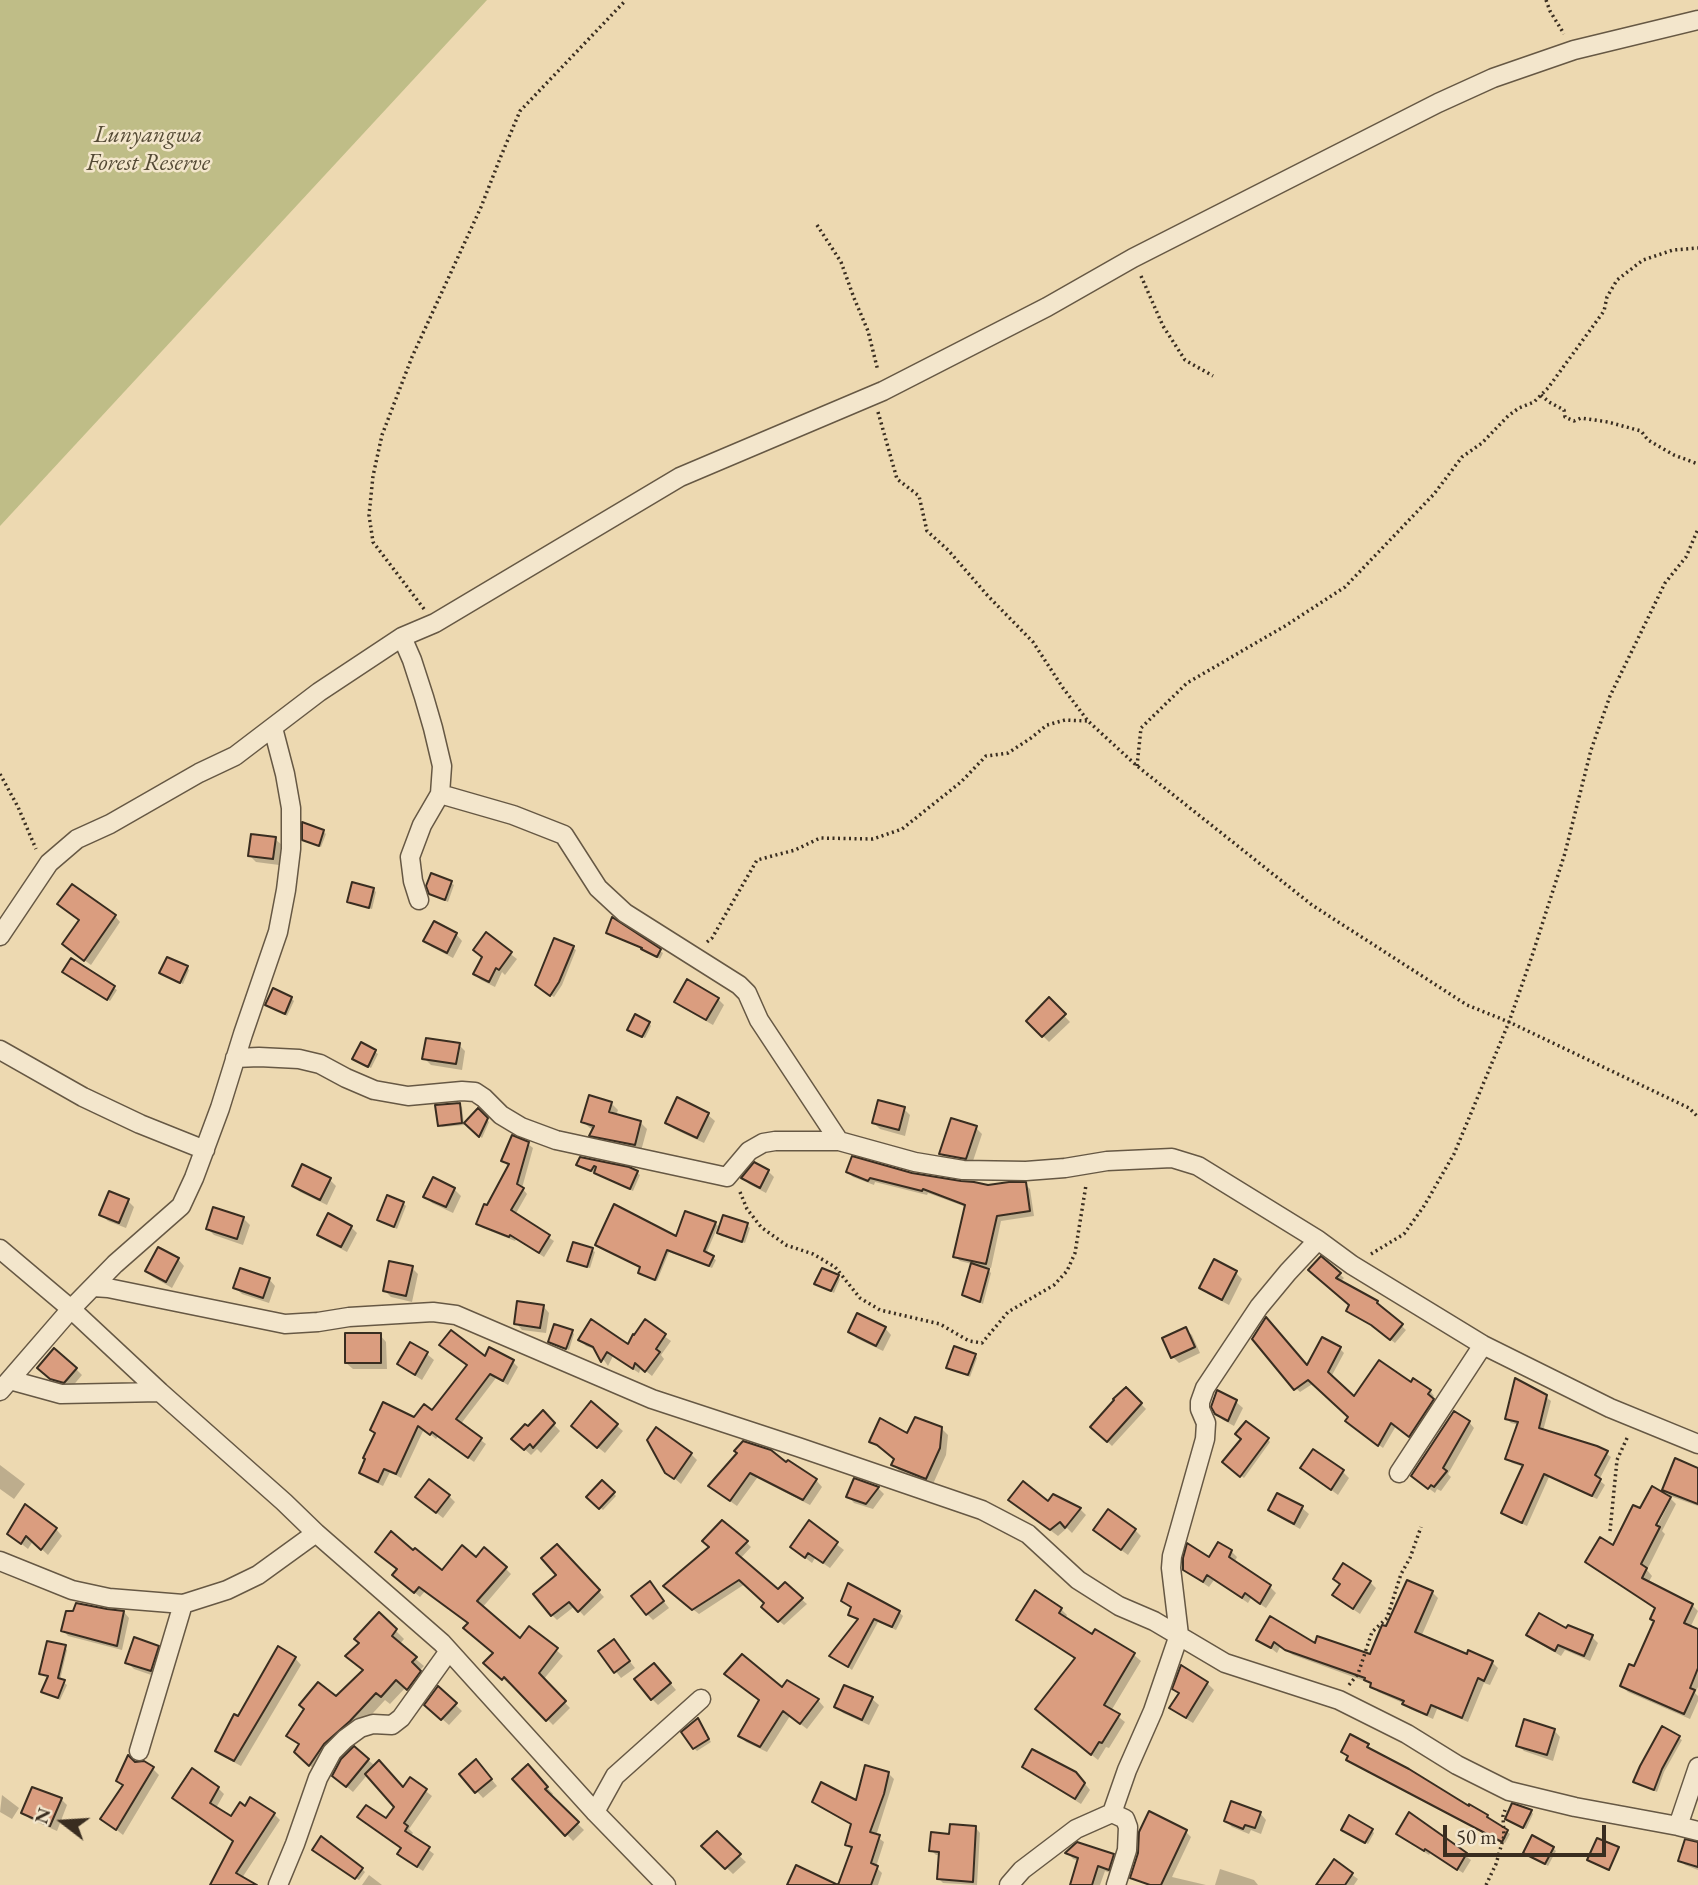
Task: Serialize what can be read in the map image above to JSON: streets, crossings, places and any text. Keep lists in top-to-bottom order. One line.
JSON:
{"parks":["Lunyangwa Forest Reserve"],"scale_bar":"50 m","north":"left"}
